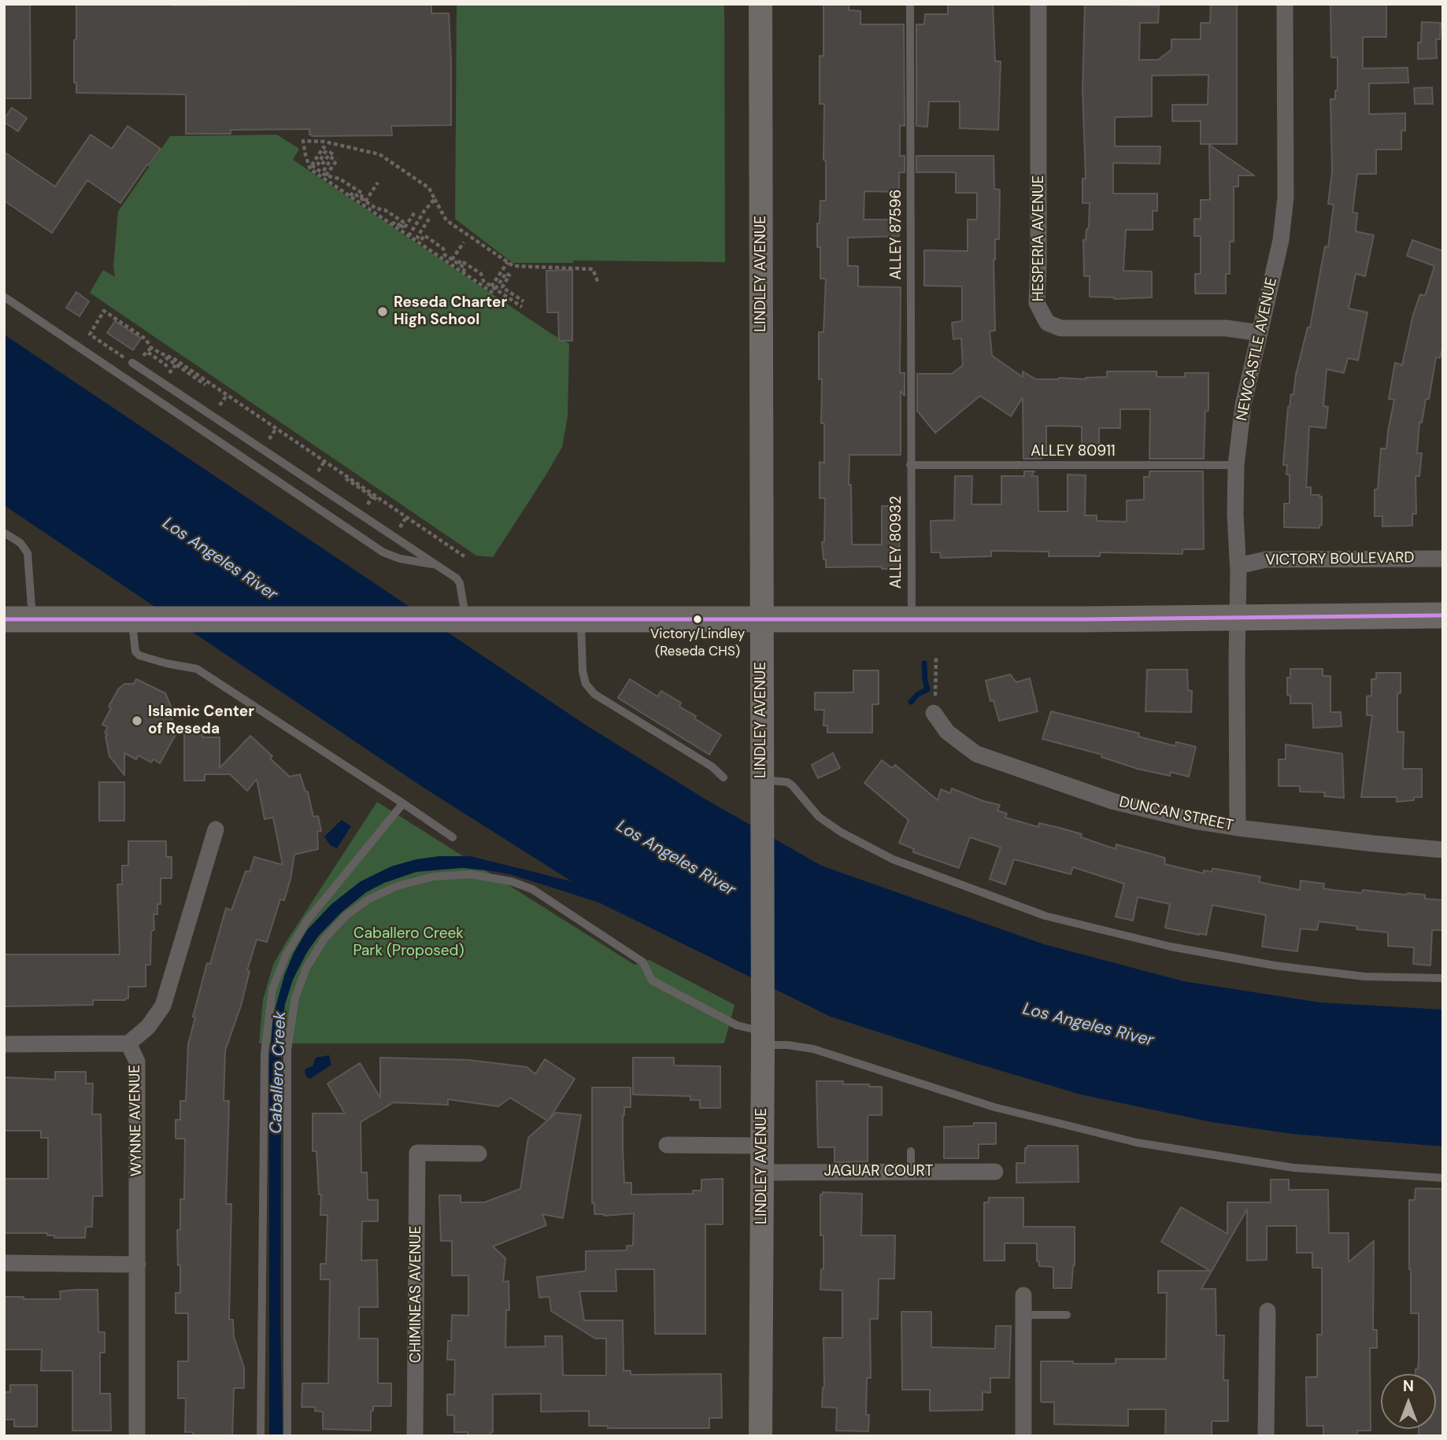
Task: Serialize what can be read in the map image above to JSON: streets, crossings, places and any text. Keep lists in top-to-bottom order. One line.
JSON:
{"streets":{"main road":["LINDLEY AVENUE"],"street":["HESPERIA AVENUE","NEWCASTLE AVENUE","VICTORY BOULEVARD","DUNCAN STREET","WYNNE AVENUE","JAGUAR COURT","CHIMINEAS AVENUE"],"lane":["ALLEY 87596","ALLEY 80911","ALLEY 80932"]},"crossings":[["ALLEY 87596","ALLEY 80911"],["ALLEY 87596","ALLEY 80932"],["HESPERIA AVENUE","NEWCASTLE AVENUE"],["LINDLEY AVENUE","JAGUAR COURT"],["NEWCASTLE AVENUE","ALLEY 80911"],["NEWCASTLE AVENUE","VICTORY BOULEVARD"],["NEWCASTLE AVENUE","DUNCAN STREET"],["ALLEY 80911","ALLEY 80932"]],"water":["Los Angeles River","Caballero Creek"],"parks":["Caballero Creek Park (Proposed)"],"places":["Reseda Charter High School","Victory/Lindley (Reseda CHS)","Islamic Center of Reseda"],"north":"top"}
